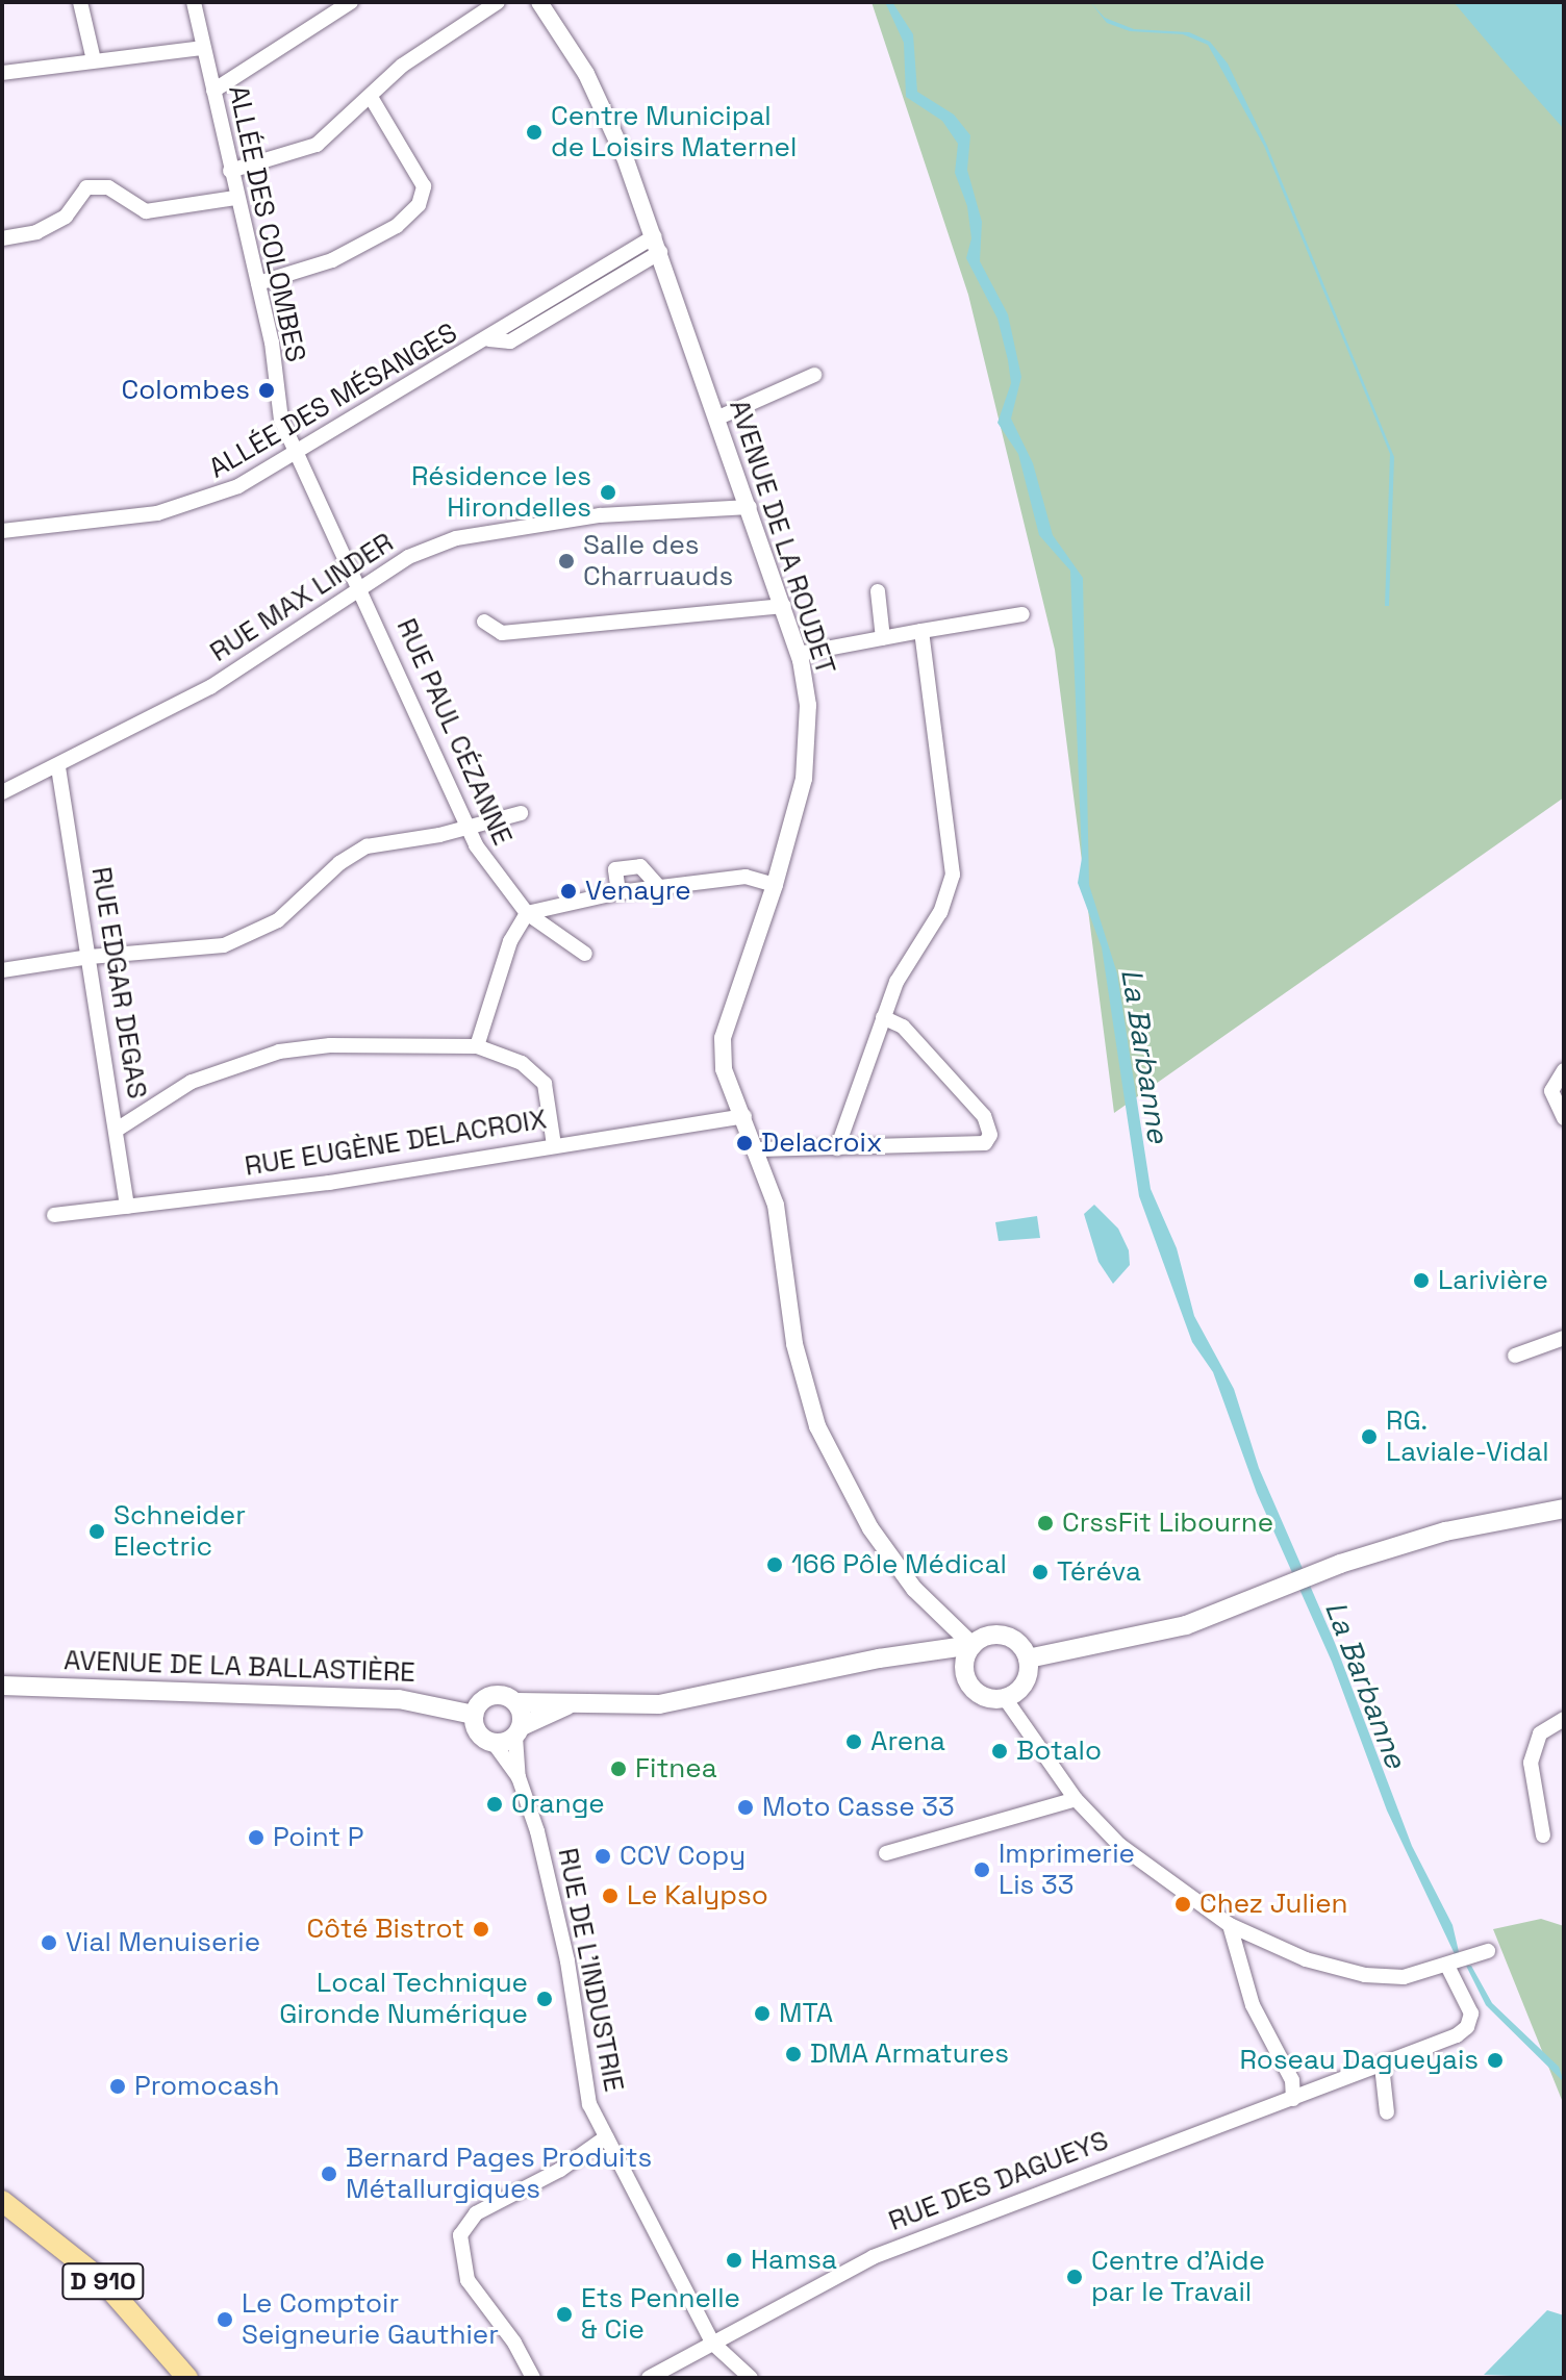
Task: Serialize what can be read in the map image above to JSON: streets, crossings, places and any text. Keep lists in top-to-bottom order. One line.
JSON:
{"streets":{"main road":["AVENUE DE LA BALLASTIÈRE","D 910"],"street":["ALLÉE DES COLOMBES","ALLÉE DES MÉSANGES","AVENUE DE LA ROUDET","RUE MAX LINDER","RUE PAUL CÉZANNE","RUE EDGAR DEGAS","RUE EUGÈNE DELACROIX","RUE DE L'INDUSTRIE","RUE DES DAGUEYS"]},"crossings":[["ALLÉE DES COLOMBES","ALLÉE DES MÉSANGES"],["ALLÉE DES COLOMBES","RUE MAX LINDER"],["ALLÉE DES COLOMBES","RUE PAUL CÉZANNE"],["ALLÉE DES MÉSANGES","AVENUE DE LA ROUDET"],["AVENUE DE LA ROUDET","RUE MAX LINDER"],["AVENUE DE LA ROUDET","RUE EUGÈNE DELACROIX"],["RUE MAX LINDER","RUE PAUL CÉZANNE"],["RUE MAX LINDER","RUE EDGAR DEGAS"],["RUE EDGAR DEGAS","RUE EUGÈNE DELACROIX"],["AVENUE DE LA BALLASTIÈRE","RUE DE L'INDUSTRIE"],["RUE DE L'INDUSTRIE","RUE DES DAGUEYS"]],"water":["La Barbanne"],"places":["Centre Municipal de Loisirs Maternel","Colombes","Résidence les Hirondelles","Salle des Charruauds","Venayre","Delacroix","Larivière","RG. Laviale-Vidal","CrssFit Libourne","Schneider Electric","166 Pôle Médical","Téréva","Arena","Botalo","Fitnea","Orange","Moto Casse 33","Point P","CCV Copy","Imprimerie Lis 33","Le Kalypso","Chez Julien","Côté Bistrot","Vial Menuiserie","Local Technique Gironde Numérique","MTA","DMA Armatures","Roseau Dagueyais","Promocash","Bernard Pages Produits Métallurgiques","Hamsa","Centre d'Aide par le Travail","Ets Pennelle & Cie","Le Comptoir Seigneurie Gauthier"]}
